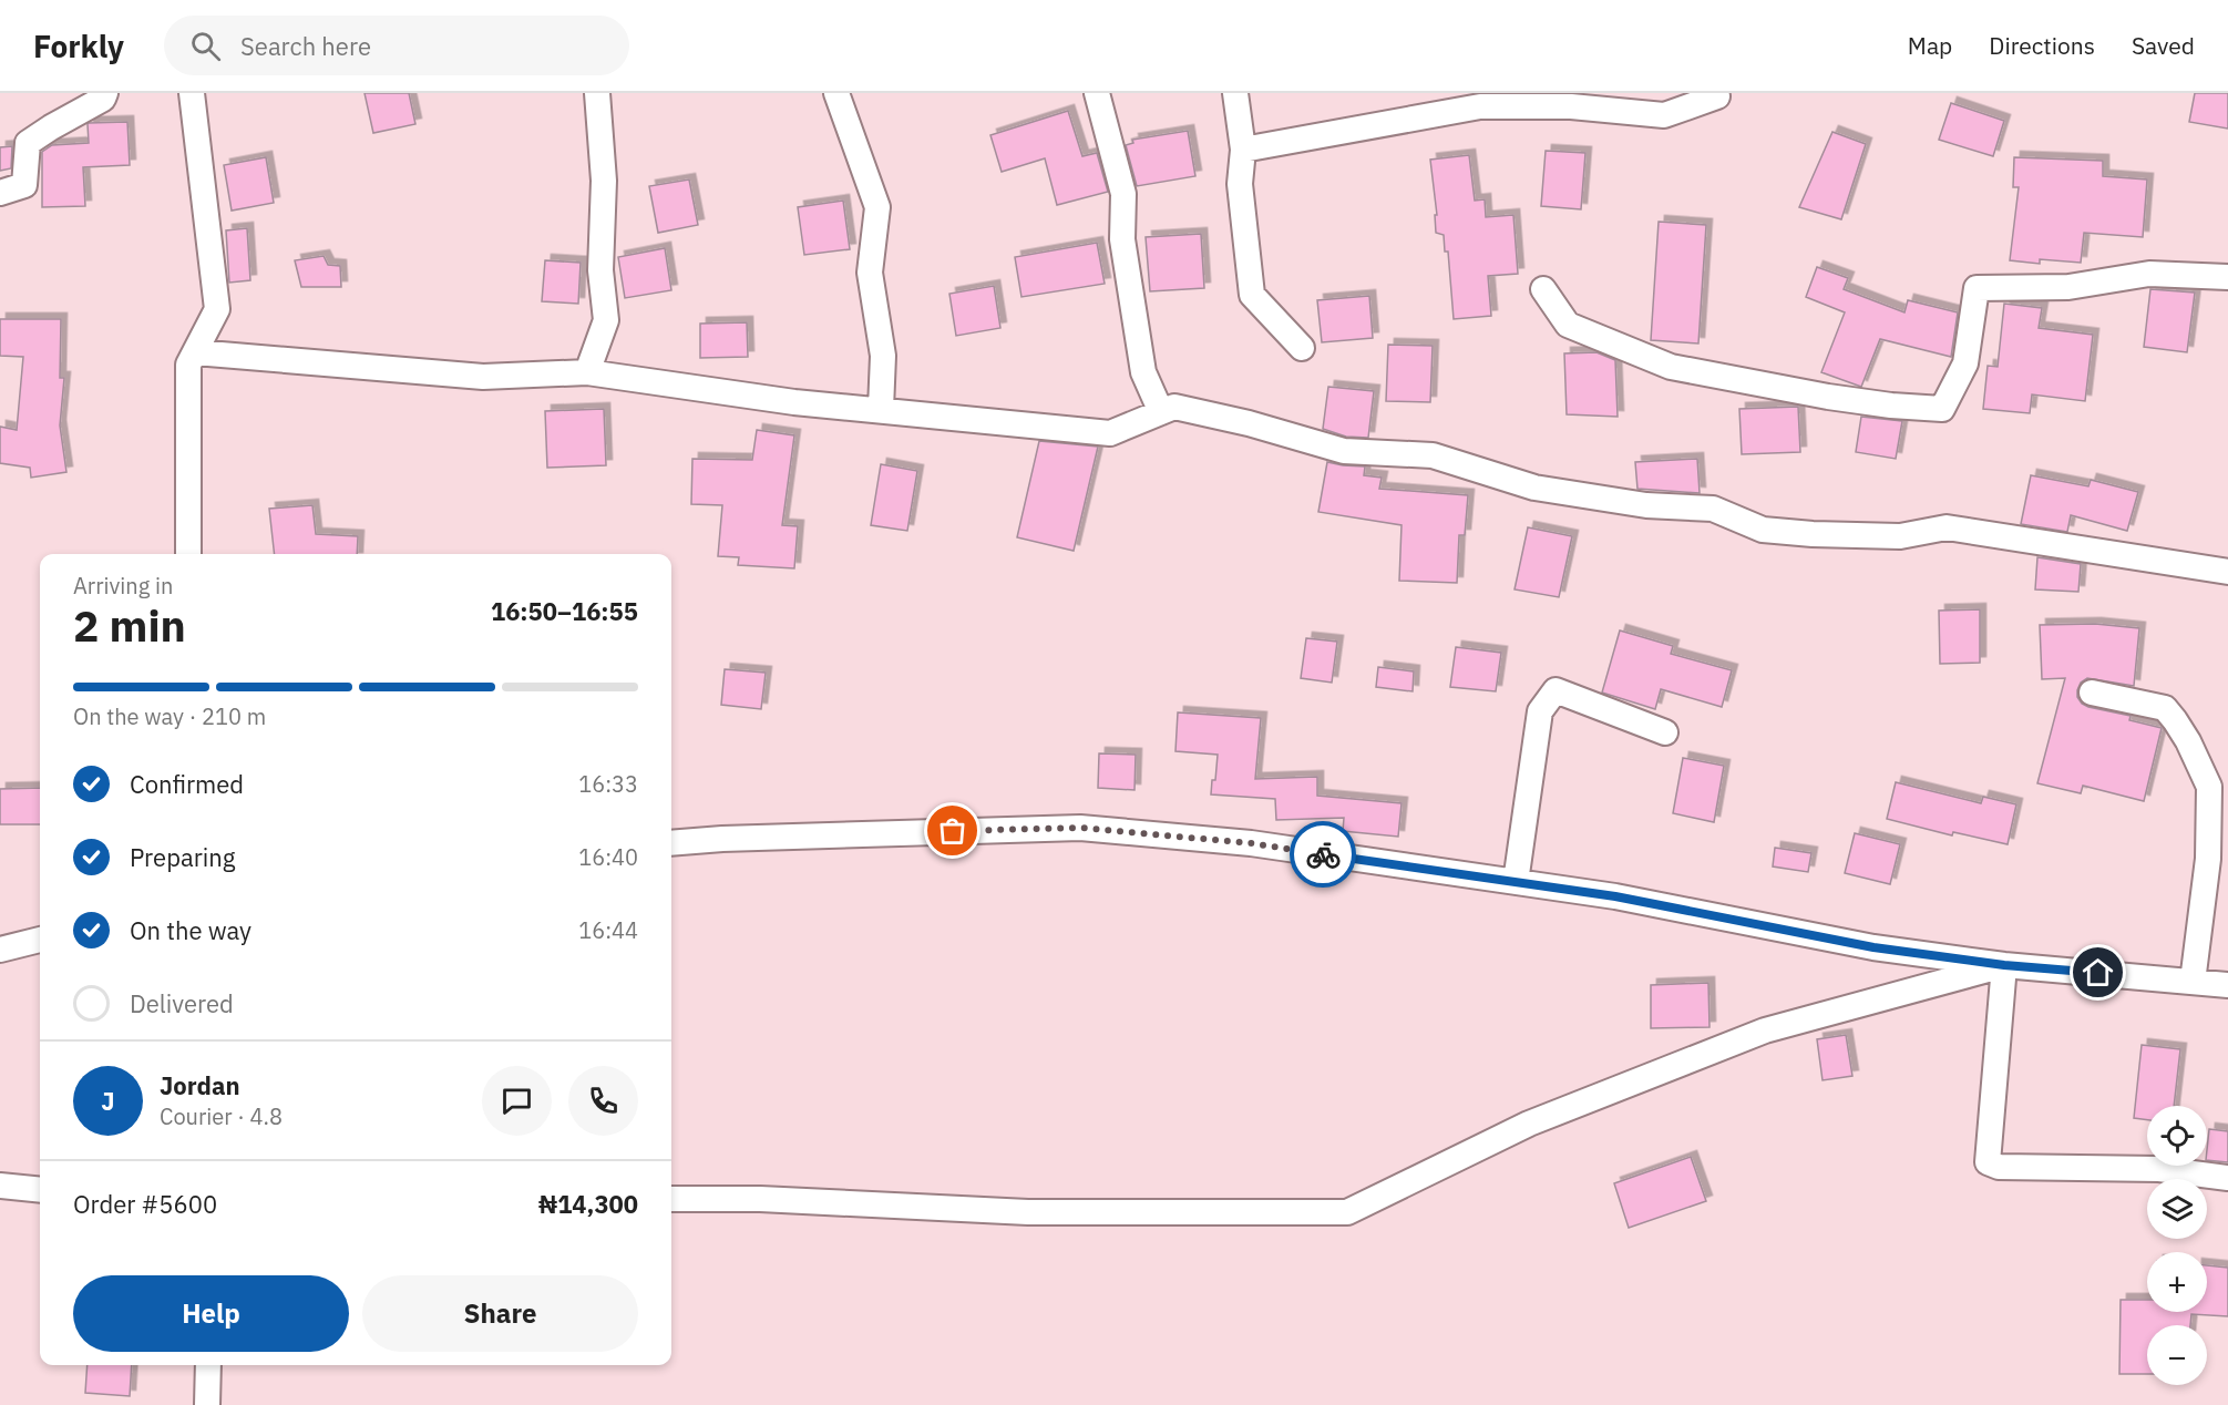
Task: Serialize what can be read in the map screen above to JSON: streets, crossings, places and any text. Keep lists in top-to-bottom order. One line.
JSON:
{"page":{"header":"Forkly","search":"Search here","nav":["Map","Directions","Saved"],"heading":["2 min","Arriving in","16:50–16:55"],"panel":["Jordan","Courier · 4.8","Order #5600","₦14,300"],"bar":"On the way · 210 m","list":[["Confirmed","16:33"],["Preparing","16:40"],["On the way","16:44"],"Delivered"],"round":"J","map_buttons":["+","−"],"buttons":["Help","Share"]}}
